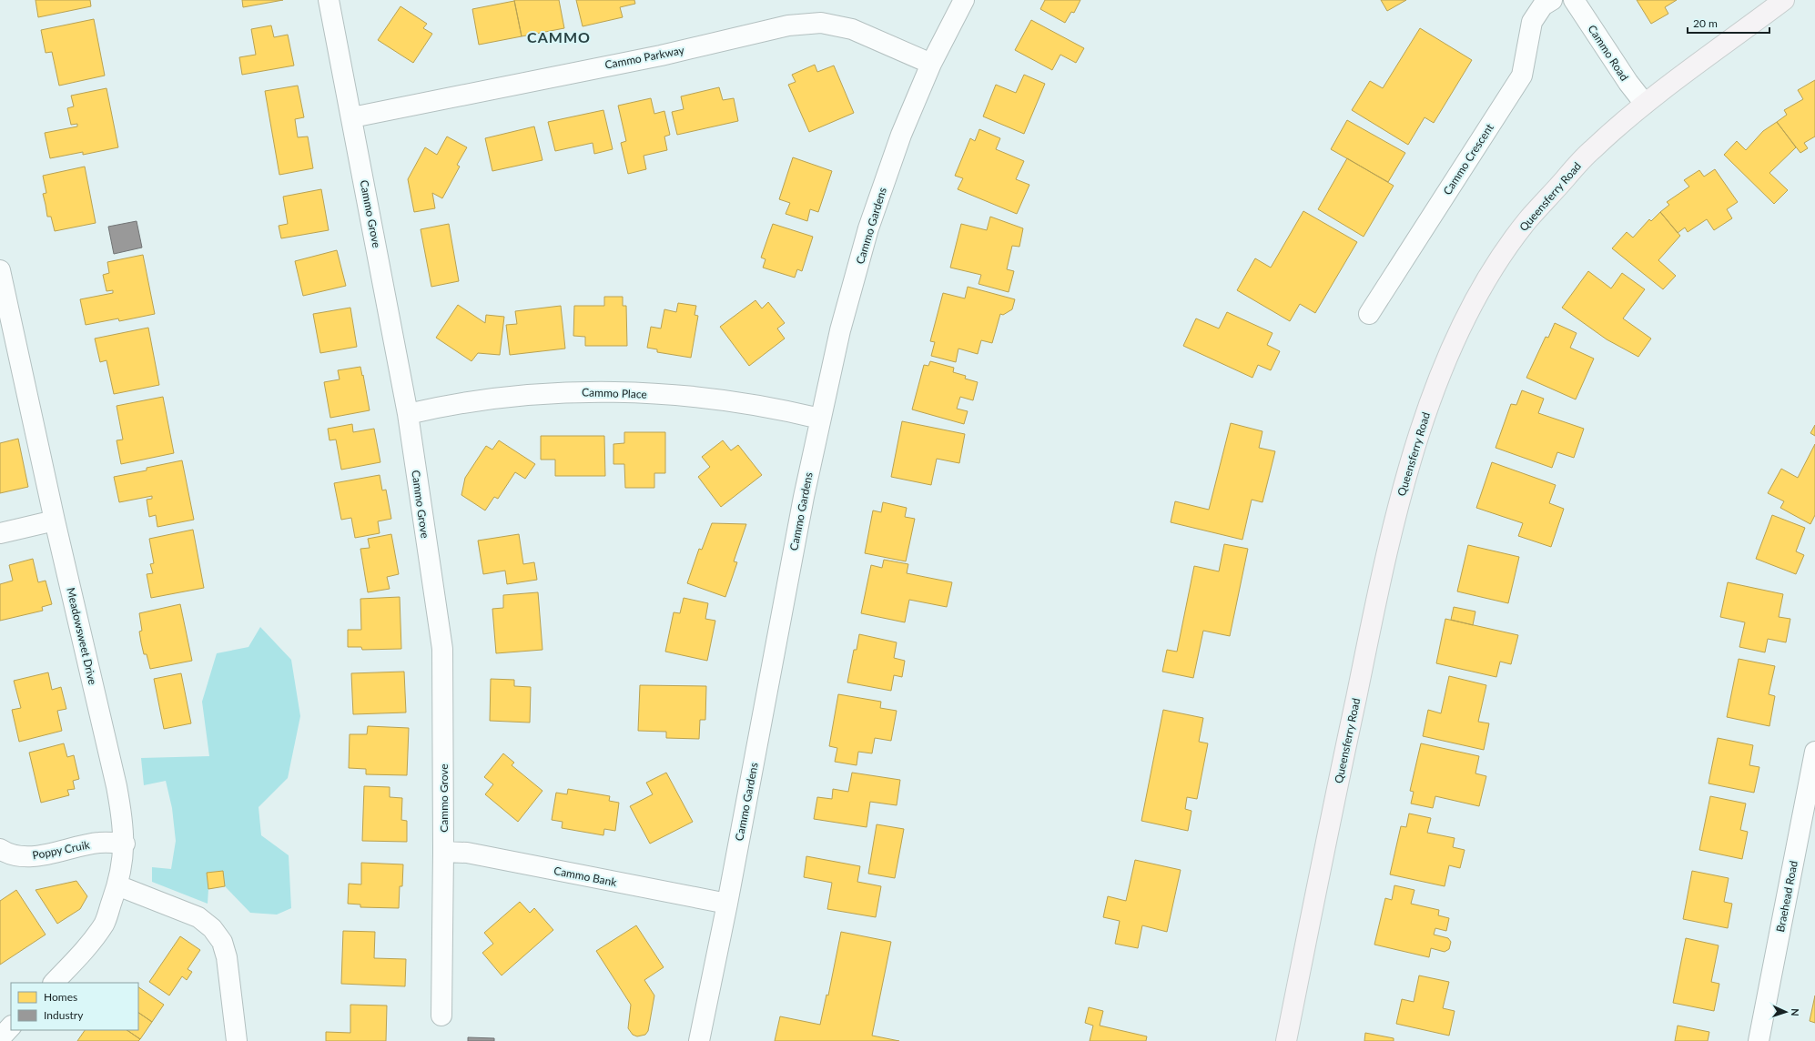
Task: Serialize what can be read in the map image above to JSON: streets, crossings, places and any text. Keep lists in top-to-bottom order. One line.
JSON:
{"streets":{"main road":["Queensferry Road"],"street":["Cammo Road","Cammo Parkway","Cammo Crescent","Cammo Grove","Cammo Gardens","Cammo Place","Meadowsweet Drive","Poppy Cruik","Cammo Bank","Braehead Road"]},"crossings":[["Cammo Road","Queensferry Road"],["Cammo Parkway","Cammo Grove"],["Cammo Parkway","Cammo Gardens"],["Cammo Grove","Cammo Place"],["Cammo Grove","Cammo Bank"],["Cammo Gardens","Cammo Place"],["Cammo Gardens","Cammo Bank"],["Meadowsweet Drive","Poppy Cruik"]],"districts":["CAMMO"],"legend":["Homes","Industry"],"scale_bar":"20 m","north":"right"}
